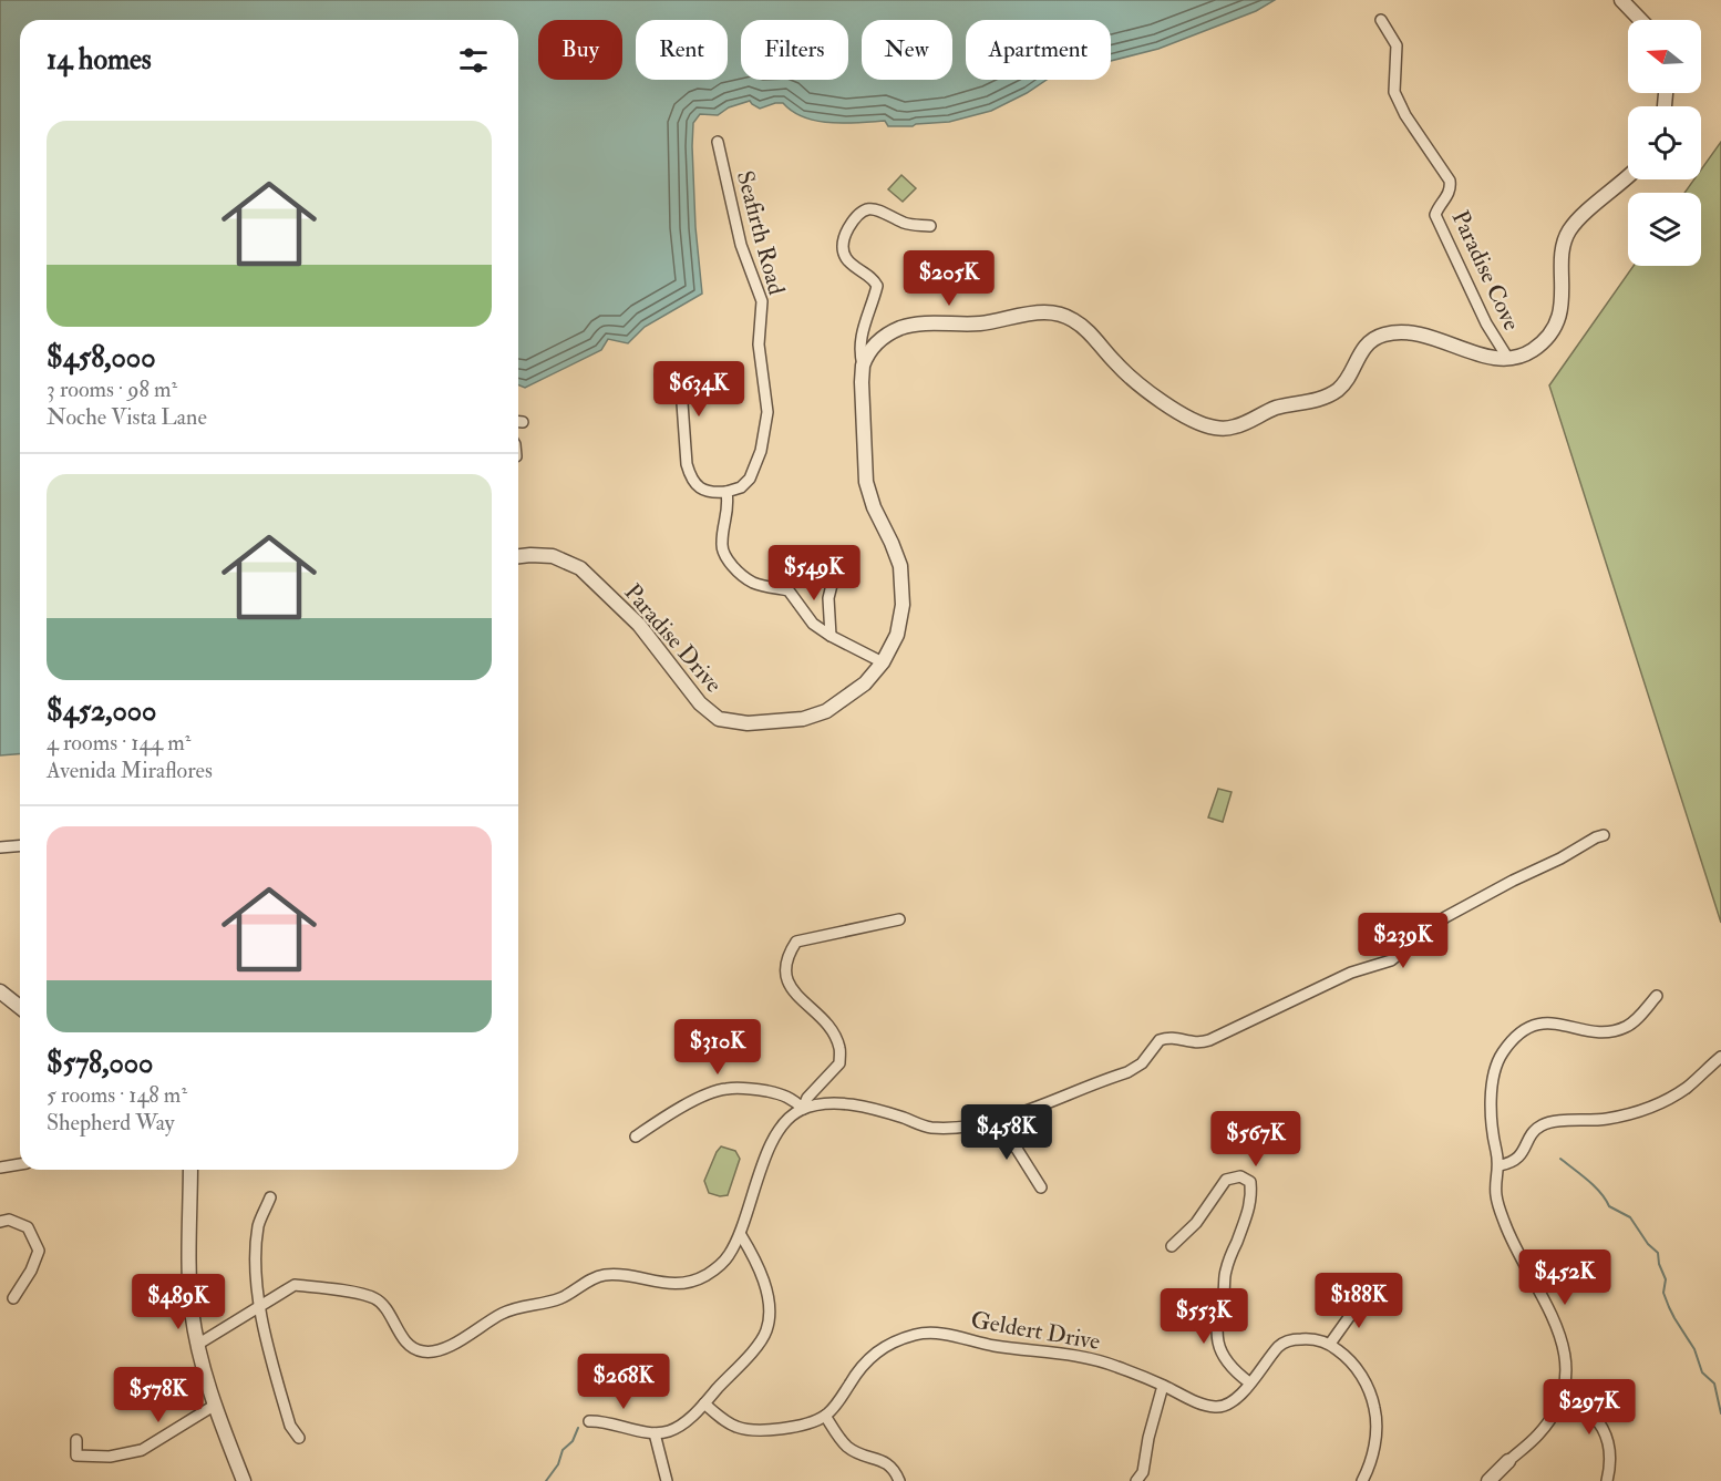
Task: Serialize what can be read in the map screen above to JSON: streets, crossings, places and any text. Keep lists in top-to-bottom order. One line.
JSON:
{"streets":{"street":["Seafirth Road","Paradise Cove","Paradise Drive","Geldert Drive"]},"north":"left","page":{"chip":["Buy","Rent","Filters","New","Apartment"],"heading":"14 homes","list":[{"name":"$458,000","note":"3 rooms · 98 m² · Noche Vista Lane"},{"name":"$452,000","note":"4 rooms · 144 m² · Avenida Miraflores"},{"name":"$578,000","note":"5 rooms · 148 m² · Shepherd Way"}],"price":["$205K","$634K","$549K","$239K","$310K","$458K","$567K","$452K","$188K","$489K","$553K","$268K","$578K","$297K"]}}
